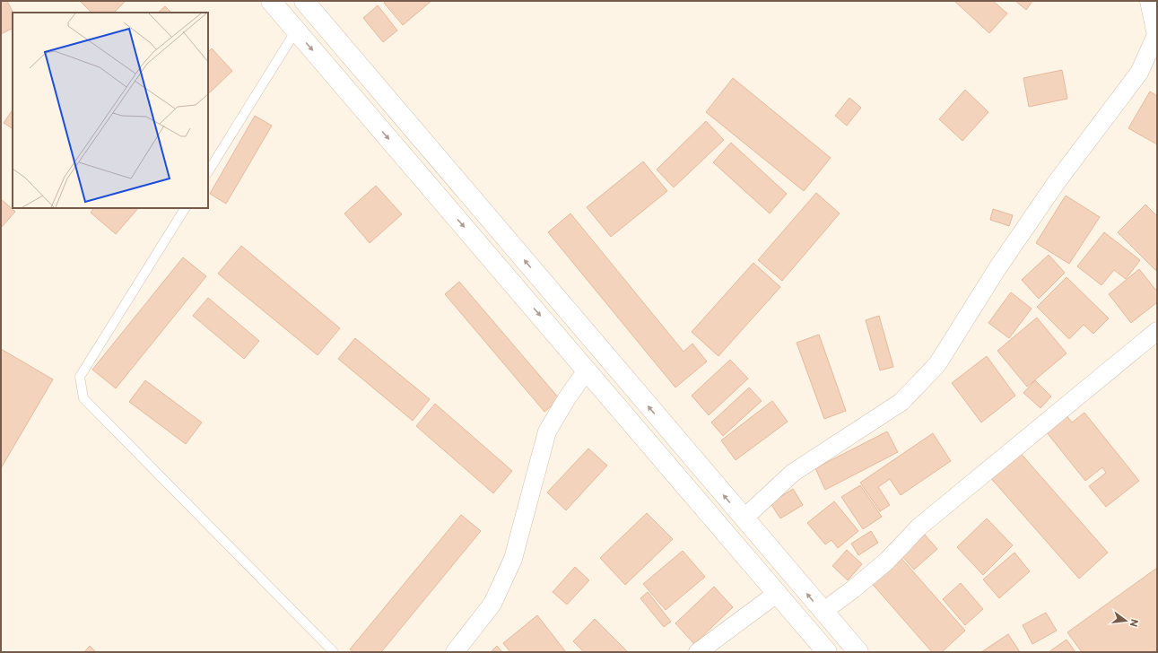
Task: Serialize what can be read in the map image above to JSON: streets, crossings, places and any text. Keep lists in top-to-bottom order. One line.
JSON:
{"north":"right"}
